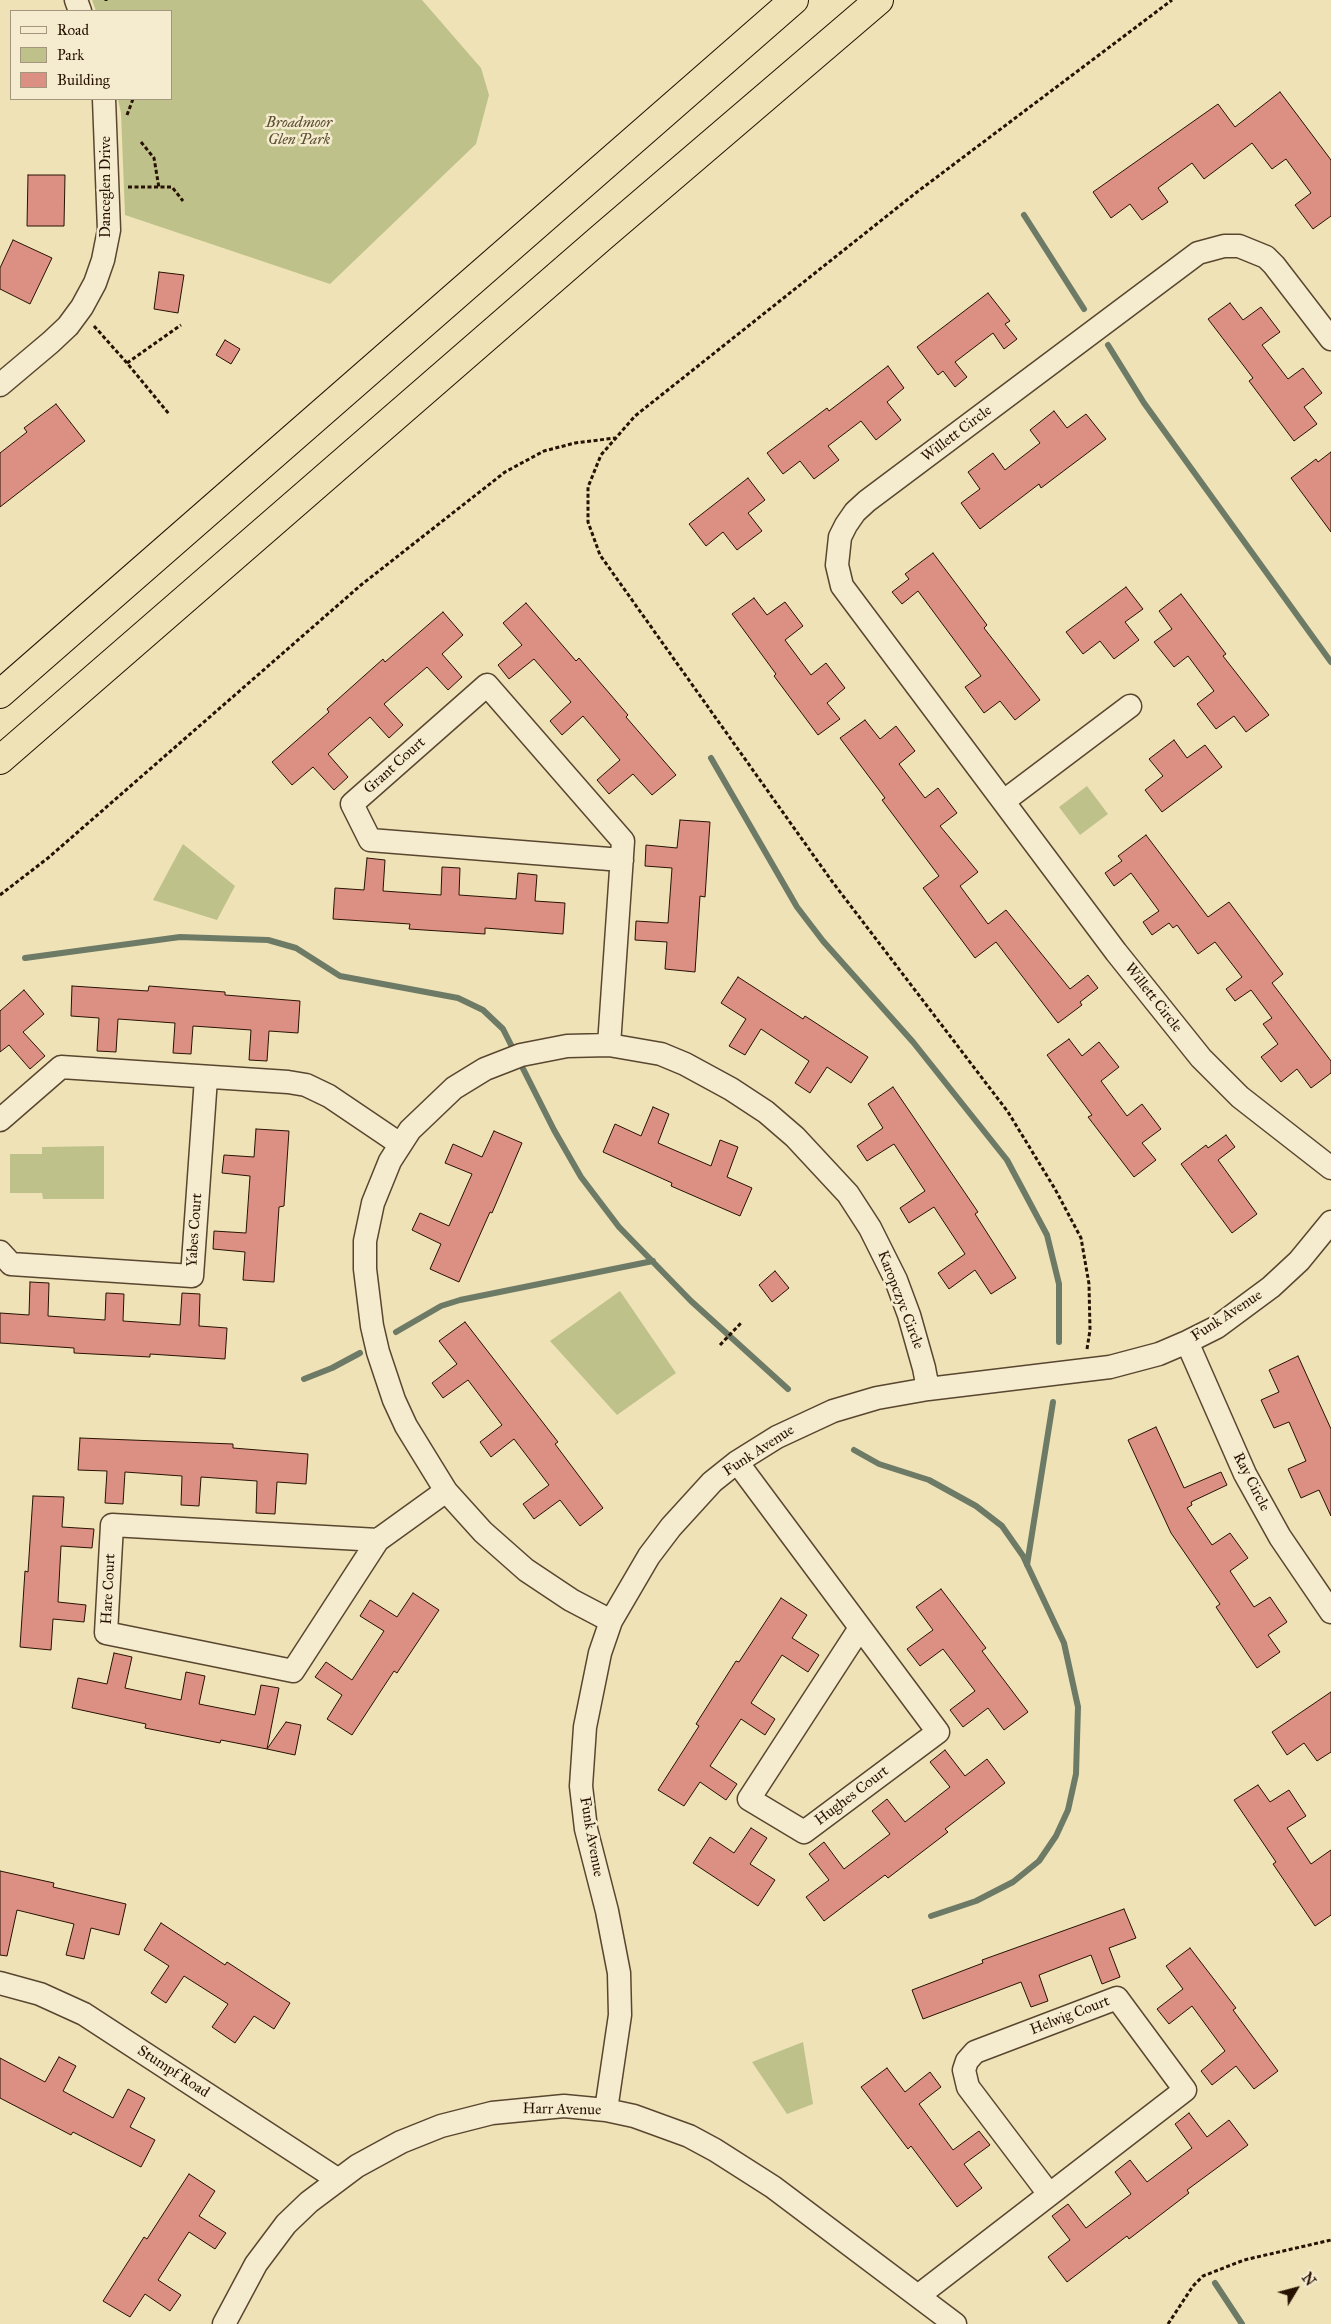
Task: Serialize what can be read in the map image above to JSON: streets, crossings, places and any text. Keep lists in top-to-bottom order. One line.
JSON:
{"streets":{"street":["Danceglen Drive","Willett Circle","Grant Court","Yabes Court","Karopczyc Circle","Funk Avenue","Ray Circle","Hare Court","Hughes Court","Helwig Court","Stumpf Road","Harr Avenue"]},"crossings":[["Grant Court","Karopczyc Circle"],["Karopczyc Circle","Funk Avenue"],["Karopczyc Circle","Hare Court"],["Funk Avenue","Ray Circle"],["Funk Avenue","Hughes Court"],["Funk Avenue","Harr Avenue"],["Helwig Court","Harr Avenue"],["Stumpf Road","Harr Avenue"]],"parks":["Broadmoor Glen Park"],"legend":["Road","Park","Building"],"north":"top right"}
